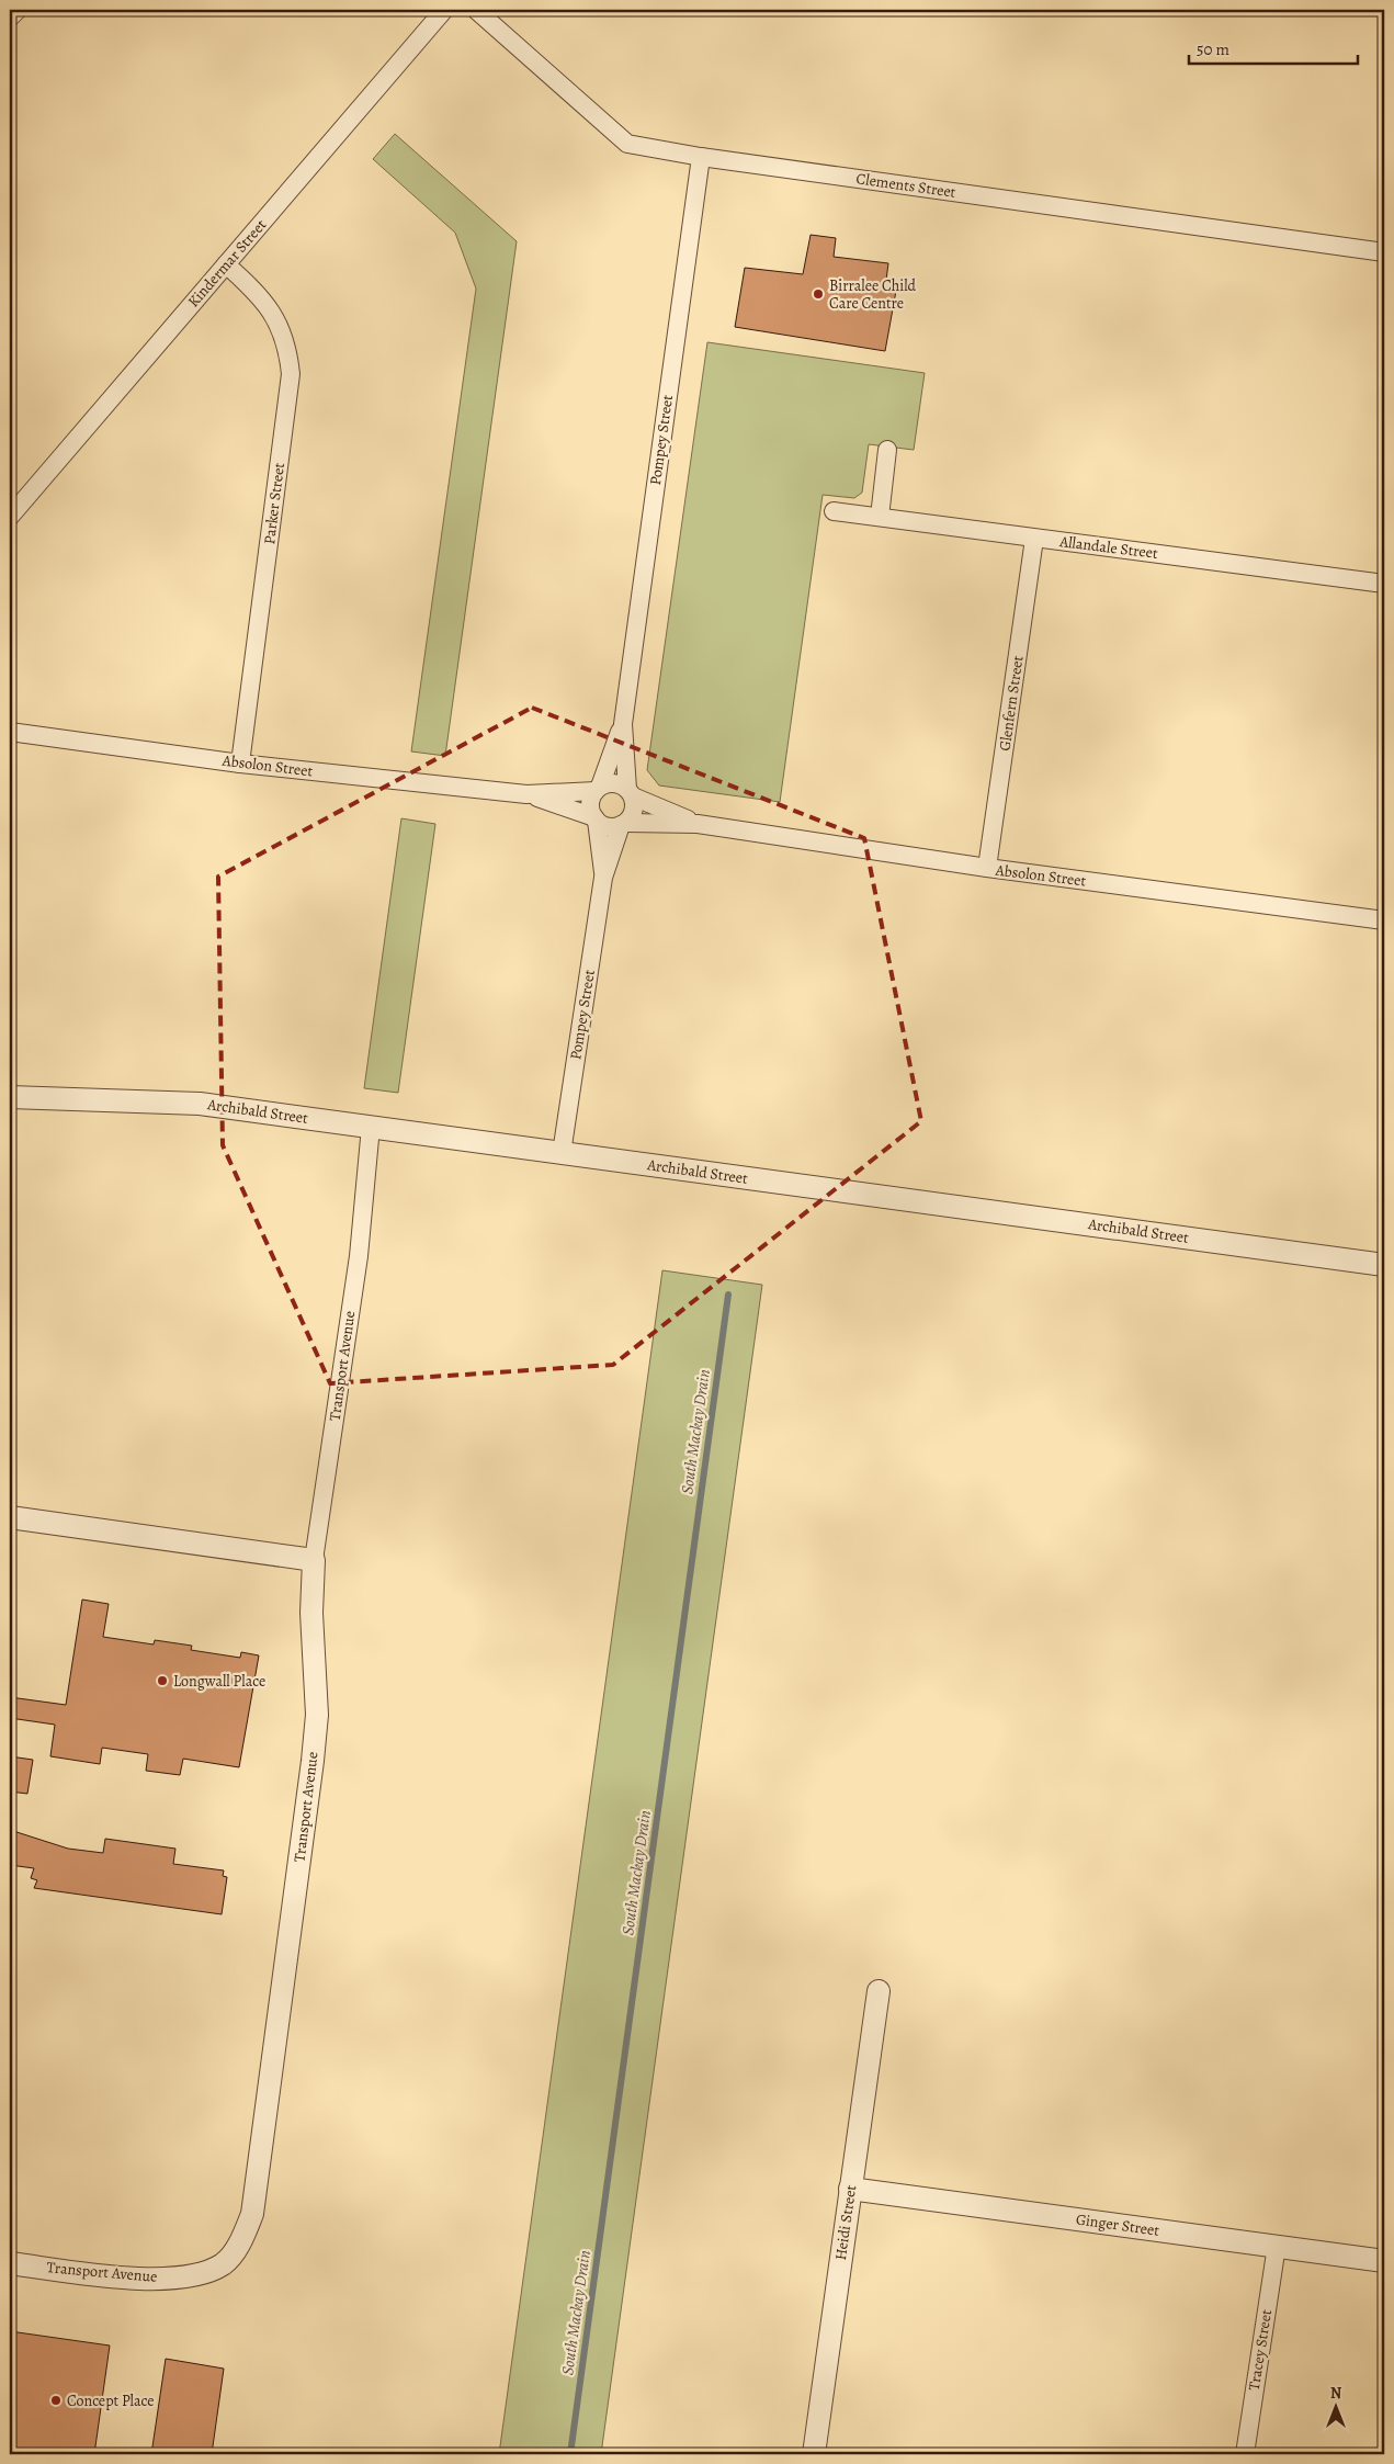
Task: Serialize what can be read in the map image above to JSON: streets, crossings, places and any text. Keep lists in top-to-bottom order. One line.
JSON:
{"streets":{"street":["Clements Street","Kindermar Street","Pompey Street","Parker Street","Allandale Street","Glenfern Street","Absolon Street","Archibald Street","Transport Avenue","Heidi Street","Ginger Street","Tracey Street"]},"crossings":[["Clements Street","Pompey Street"],["Kindermar Street","Parker Street"],["Pompey Street","Absolon Street"],["Pompey Street","Archibald Street"],["Parker Street","Absolon Street"],["Allandale Street","Glenfern Street"],["Glenfern Street","Absolon Street"],["Archibald Street","Transport Avenue"],["Heidi Street","Ginger Street"],["Ginger Street","Tracey Street"]],"water":["South Mackay Drain"],"places":["Birralee Child Care Centre","Longwall Place","Concept Place"],"scale_bar":"50 m","north":"top"}
